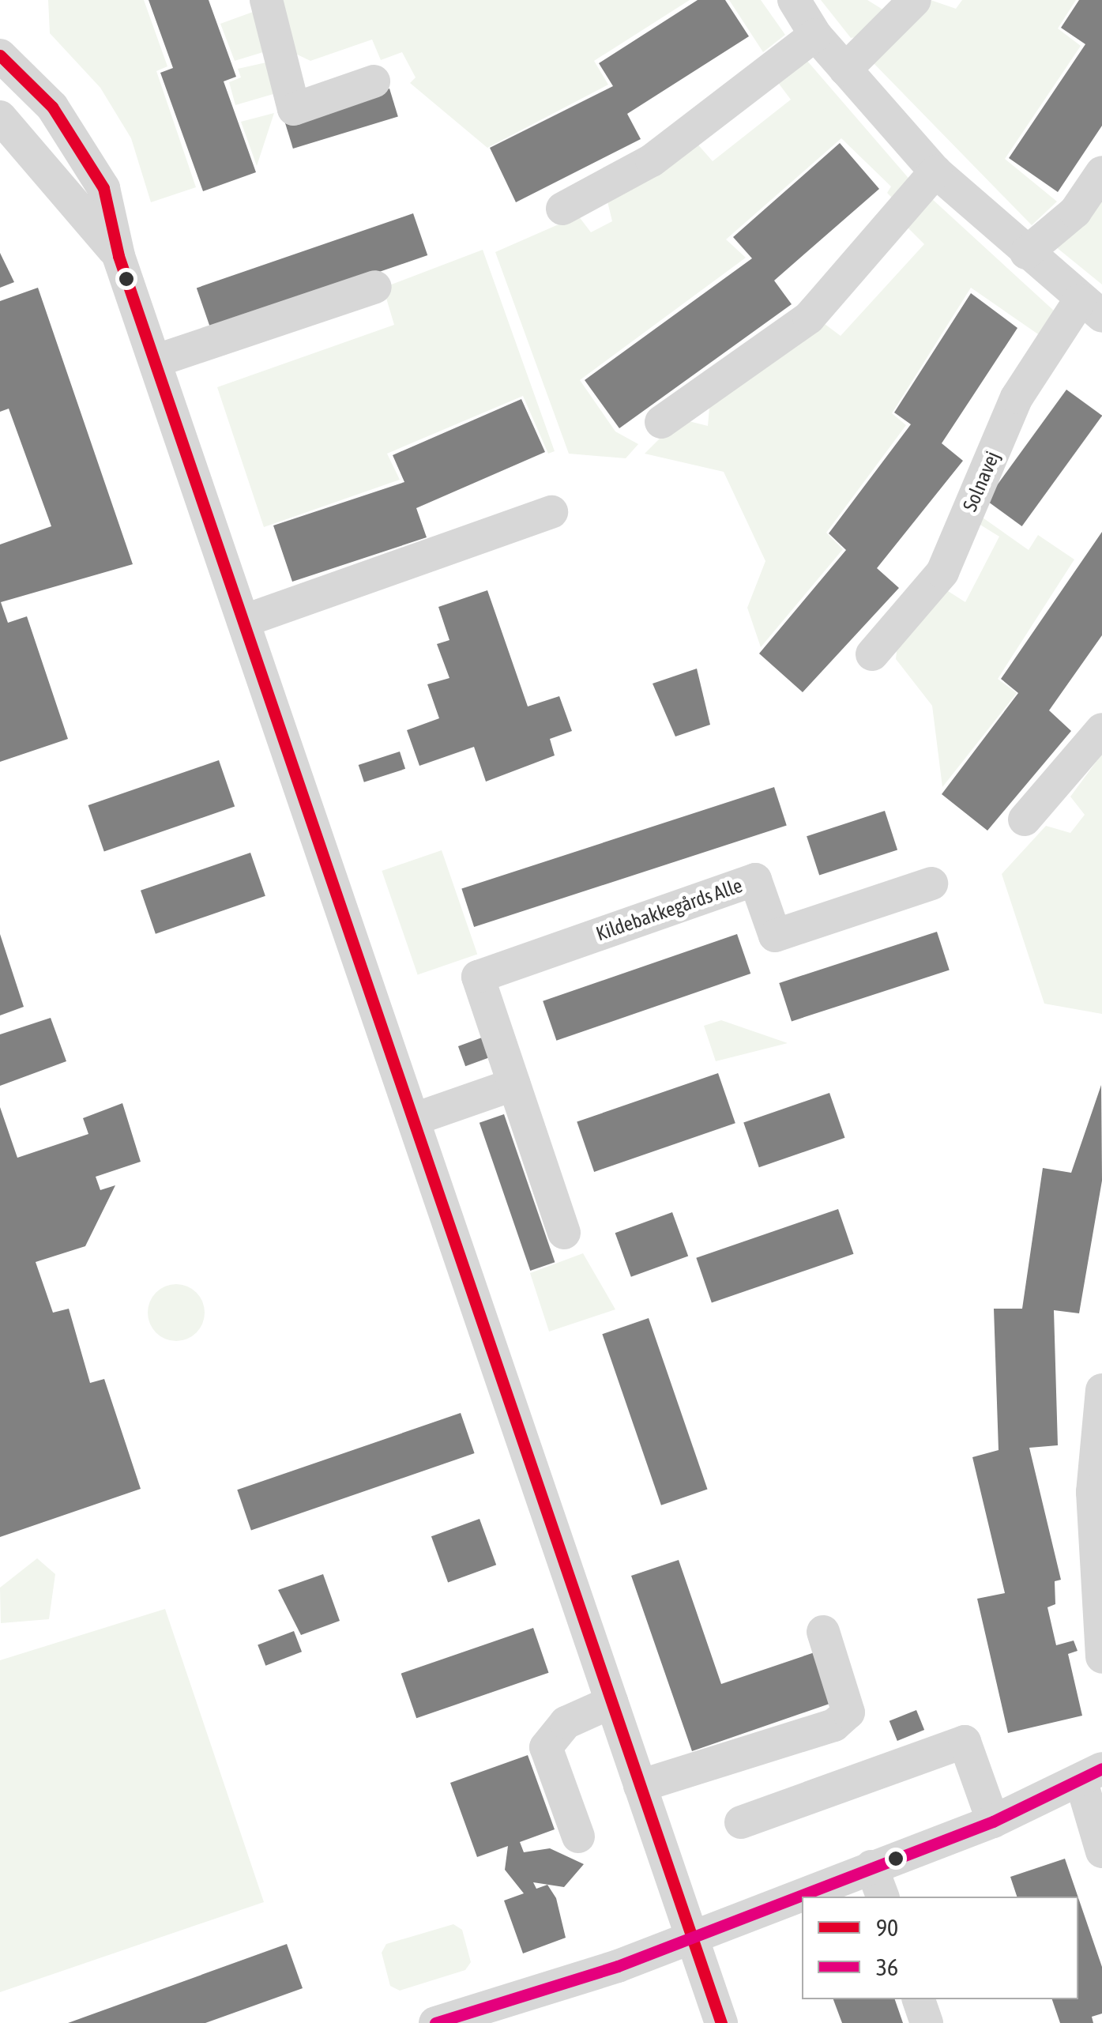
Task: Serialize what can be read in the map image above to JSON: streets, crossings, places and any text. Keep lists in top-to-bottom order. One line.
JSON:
{"streets":{"street":["Solnavej","Kildebakkegårds Alle"]},"lines":["transit line 90","transit line 36"],"legend":["90","36"]}
